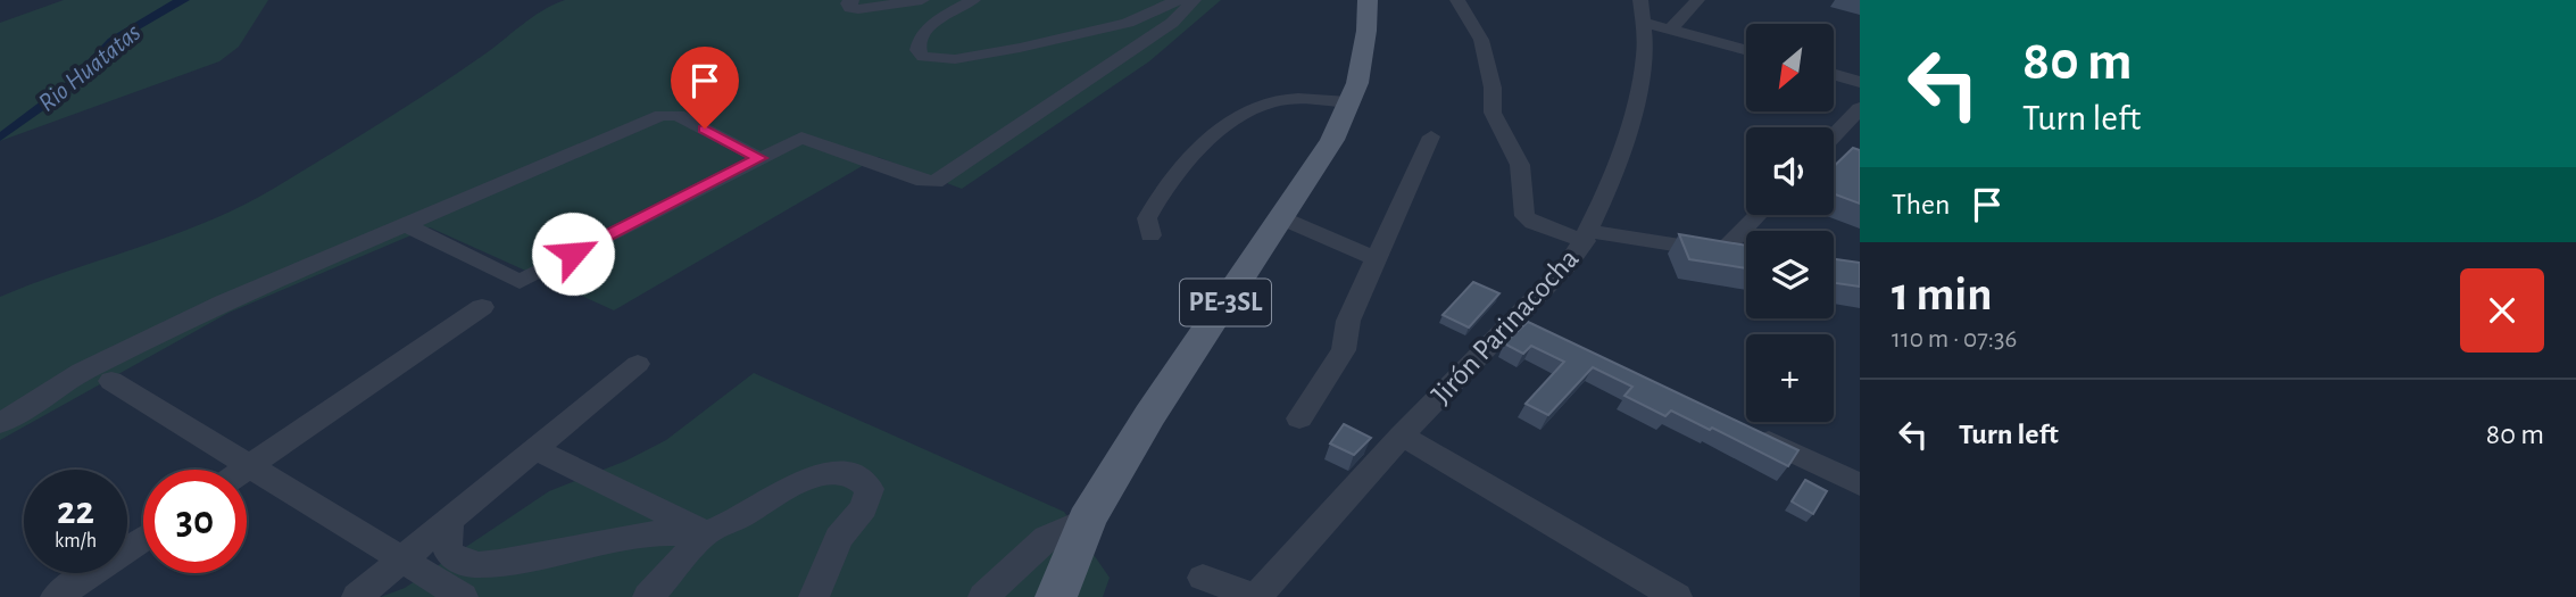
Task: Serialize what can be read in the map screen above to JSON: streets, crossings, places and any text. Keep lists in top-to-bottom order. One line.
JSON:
{"streets":{"main road":["PE-3SL"],"street":["Jirón Parinacocha"]},"water":["Rio Huatatas"],"north":"bottom left","page":{"turn":["80 m","Turn left"],"map_buttons":"+","then":"Then","heading":["1 min","110 m · 07:36"],"list":[{"name":"Turn left","value":"80 m"}],"speed":"22 km/h","limit":"30"}}
